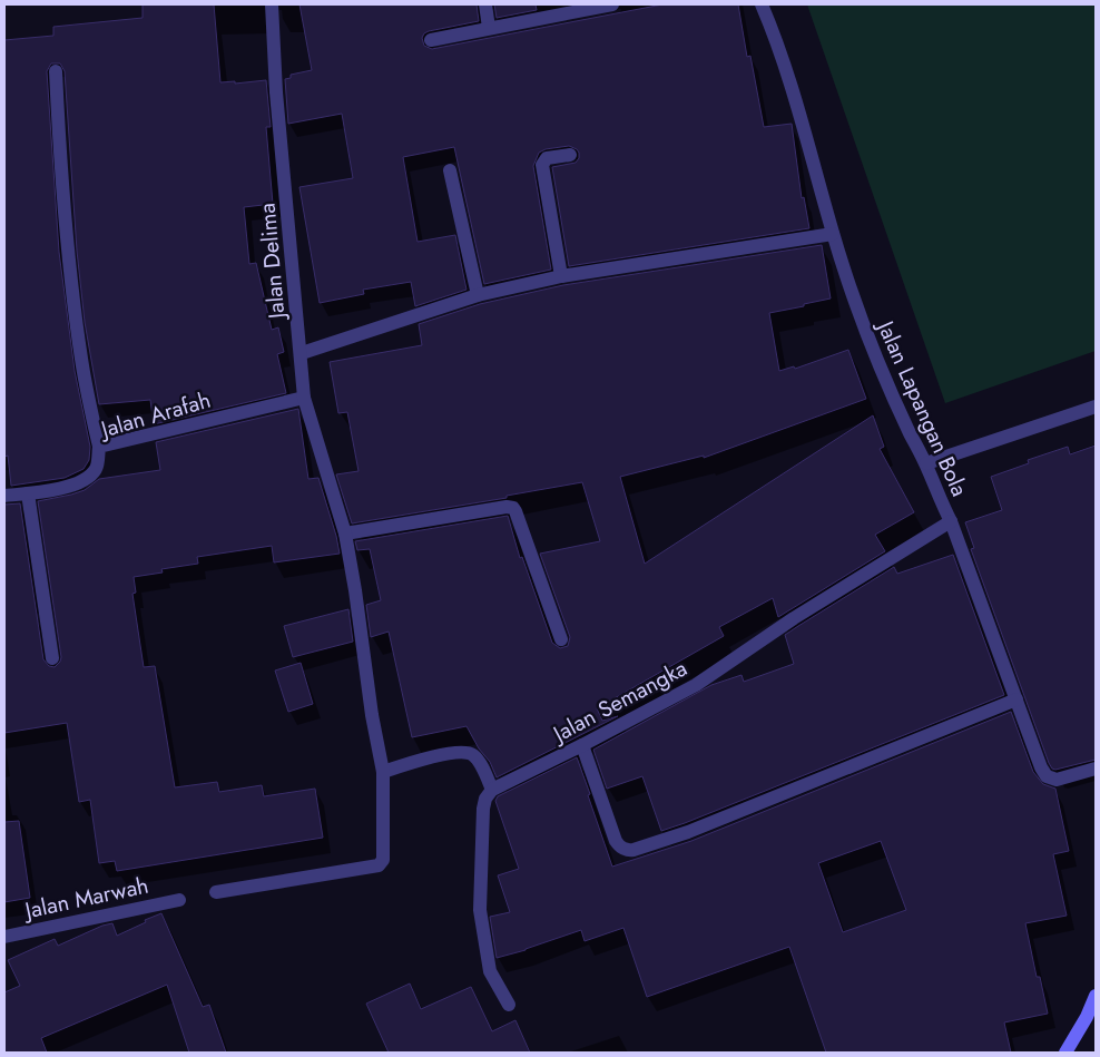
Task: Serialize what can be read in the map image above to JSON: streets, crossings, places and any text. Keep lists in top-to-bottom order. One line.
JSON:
{"streets":{"street":["Jalan Delima","Jalan Lapangan Bola","Jalan Arafah","Jalan Semangka","Jalan Marwah"]},"crossings":[["Jalan Delima","Jalan Arafah"],["Jalan Lapangan Bola","Jalan Semangka"]]}
